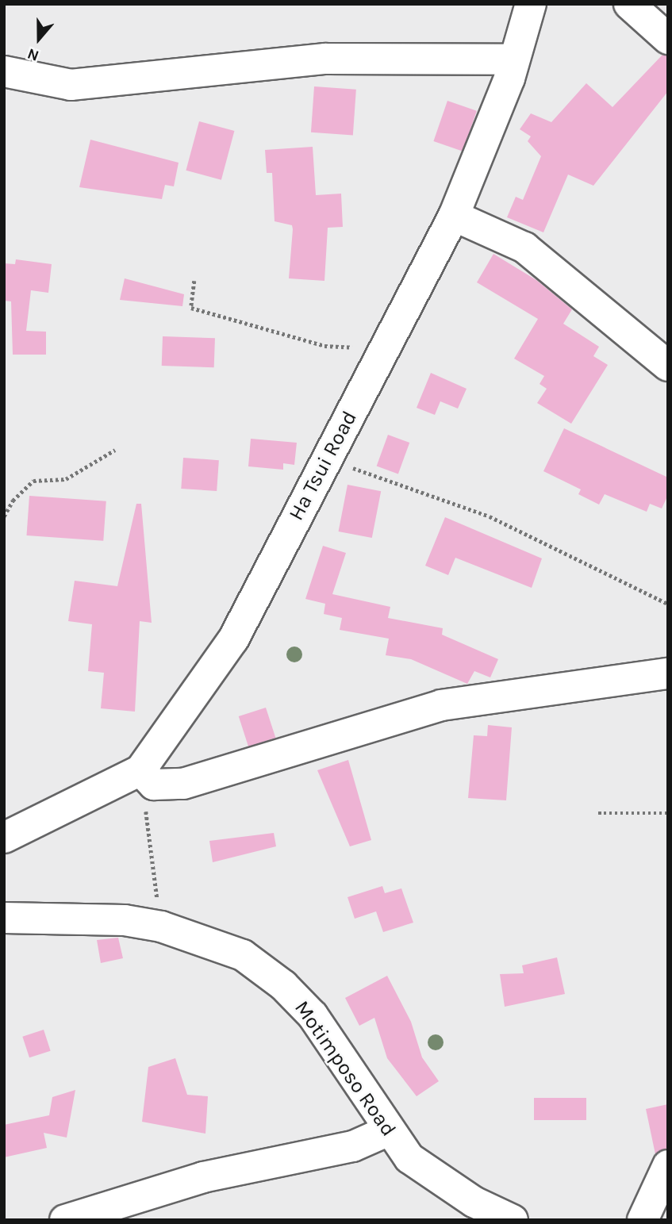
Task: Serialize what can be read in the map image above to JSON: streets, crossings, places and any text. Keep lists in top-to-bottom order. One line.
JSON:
{"streets":{"street":["Ha Tsui Road","Motimposo Road"]},"north":"bottom"}
